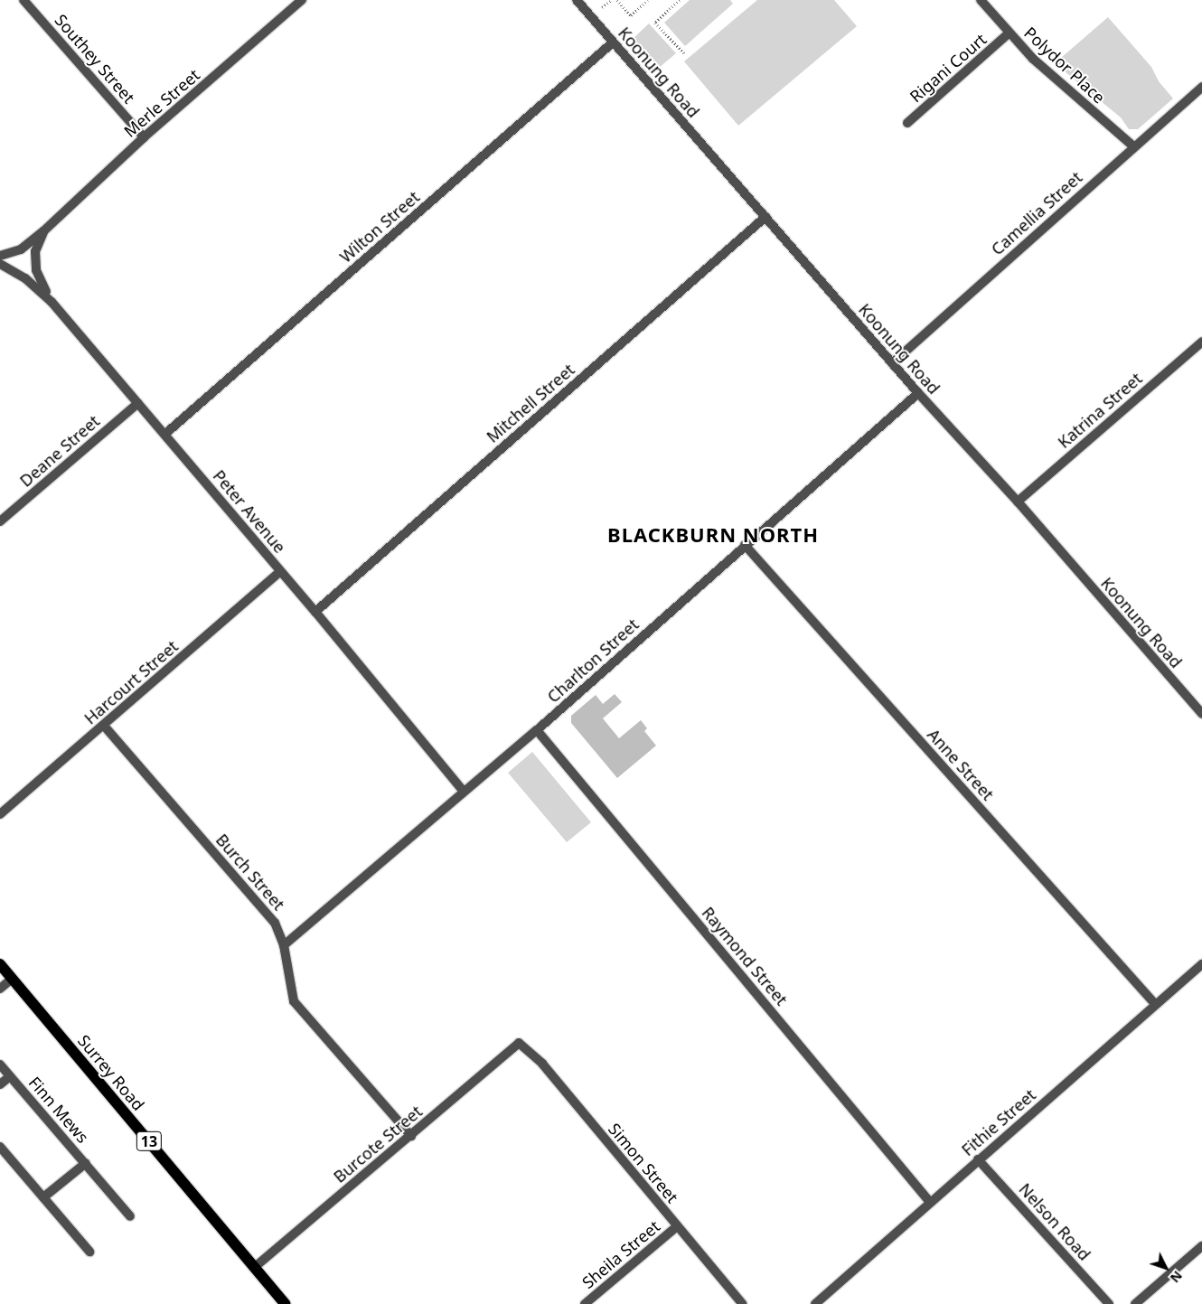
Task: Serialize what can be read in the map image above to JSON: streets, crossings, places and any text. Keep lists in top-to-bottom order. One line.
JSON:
{"streets":{"main road":["Surrey Road","13"],"street":["Southey Street","Polydor Place","Rigani Court","Koonung Road","Merle Street","Camellia Street","Wilton Street","Mitchell Street","Katrina Street","Deane Street","Peter Avenue","Charlton Street","Harcourt Street","Anne Street","Burch Street","Raymond Street","Finn Mews","Fithie Street","Burcote Street","Simon Street","Nelson Road","Sheila Street"]},"crossings":[["Southey Street","Merle Street"],["Polydor Place","Rigani Court"],["Polydor Place","Camellia Street"],["Koonung Road","Camellia Street"],["Koonung Road","Wilton Street"],["Koonung Road","Mitchell Street"],["Koonung Road","Katrina Street"],["Koonung Road","Charlton Street"],["Merle Street","Peter Avenue"],["Wilton Street","Peter Avenue"],["Mitchell Street","Peter Avenue"],["Deane Street","Peter Avenue"],["Peter Avenue","Charlton Street"],["Peter Avenue","Harcourt Street"],["Charlton Street","Anne Street"],["Charlton Street","Burch Street"],["Charlton Street","Raymond Street"],["Harcourt Street","Burch Street"],["Anne Street","Fithie Street"],["Burch Street","Burcote Street"],["Raymond Street","Fithie Street"],["Surrey Road","Burcote Street"],["Fithie Street","Nelson Road"],["Burcote Street","Simon Street"],["Simon Street","Sheila Street"]],"districts":["BLACKBURN NORTH"],"north":"bottom right"}
